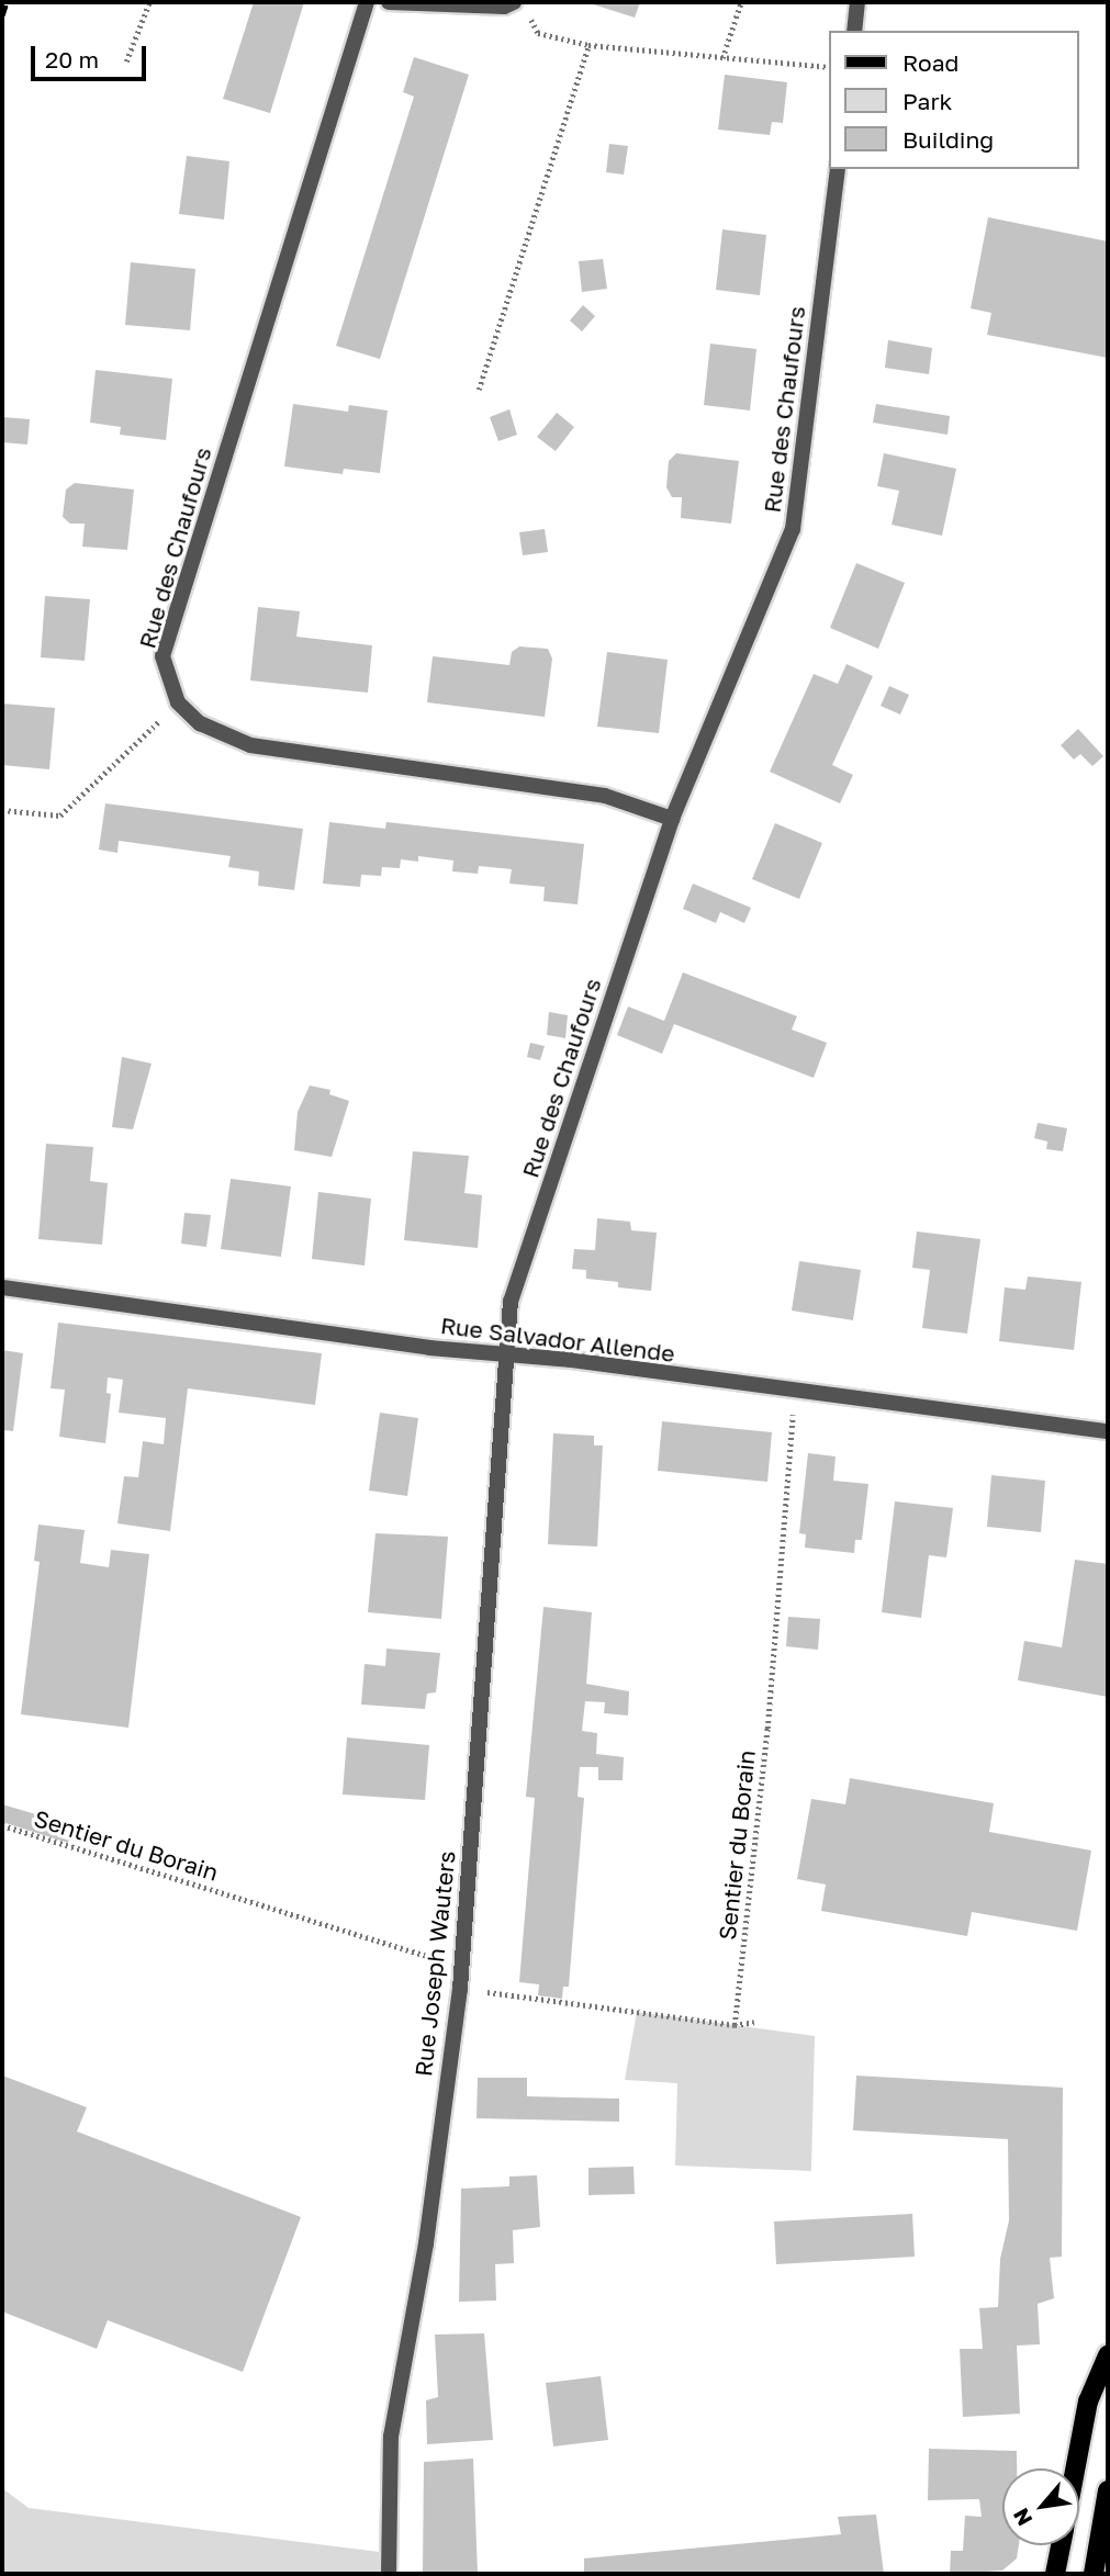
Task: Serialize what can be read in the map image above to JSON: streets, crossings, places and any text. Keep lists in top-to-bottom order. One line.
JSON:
{"streets":{"street":["Rue des Chaufours","Rue Salvador Allende","Rue Joseph Wauters"],"path":["Sentier du Borain"]},"crossings":[["Rue des Chaufours","Rue Salvador Allende"],["Rue des Chaufours","Rue Joseph Wauters"],["Rue Salvador Allende","Sentier du Borain"],["Rue Salvador Allende","Rue Joseph Wauters"],["Sentier du Borain","Rue Joseph Wauters"]],"legend":["Road","Park","Building"],"scale_bar":"20 m","north":"bottom left"}
